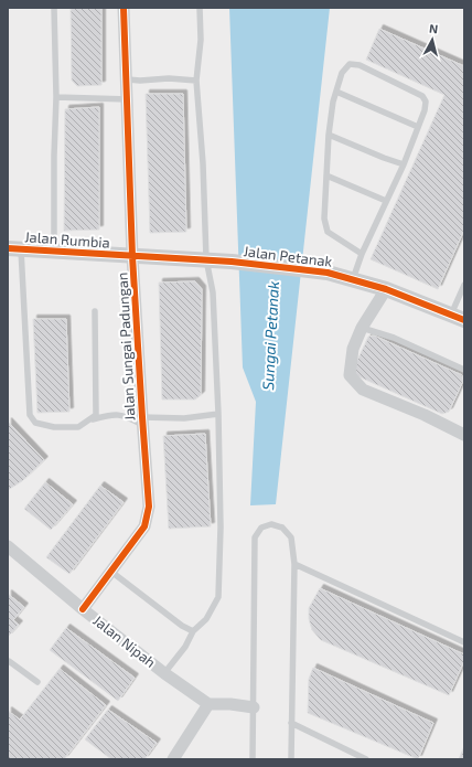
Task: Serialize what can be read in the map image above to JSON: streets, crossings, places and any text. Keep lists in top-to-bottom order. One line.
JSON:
{"streets":{"street":["Jalan Rumbia","Jalan Petanak","Jalan Sungai Padungan","Jalan Nipah"]},"crossings":[["Jalan Rumbia","Jalan Petanak"],["Jalan Rumbia","Jalan Sungai Padungan"],["Jalan Sungai Padungan","Jalan Nipah"]],"water":["Sungai Petanak"],"north":"top"}
